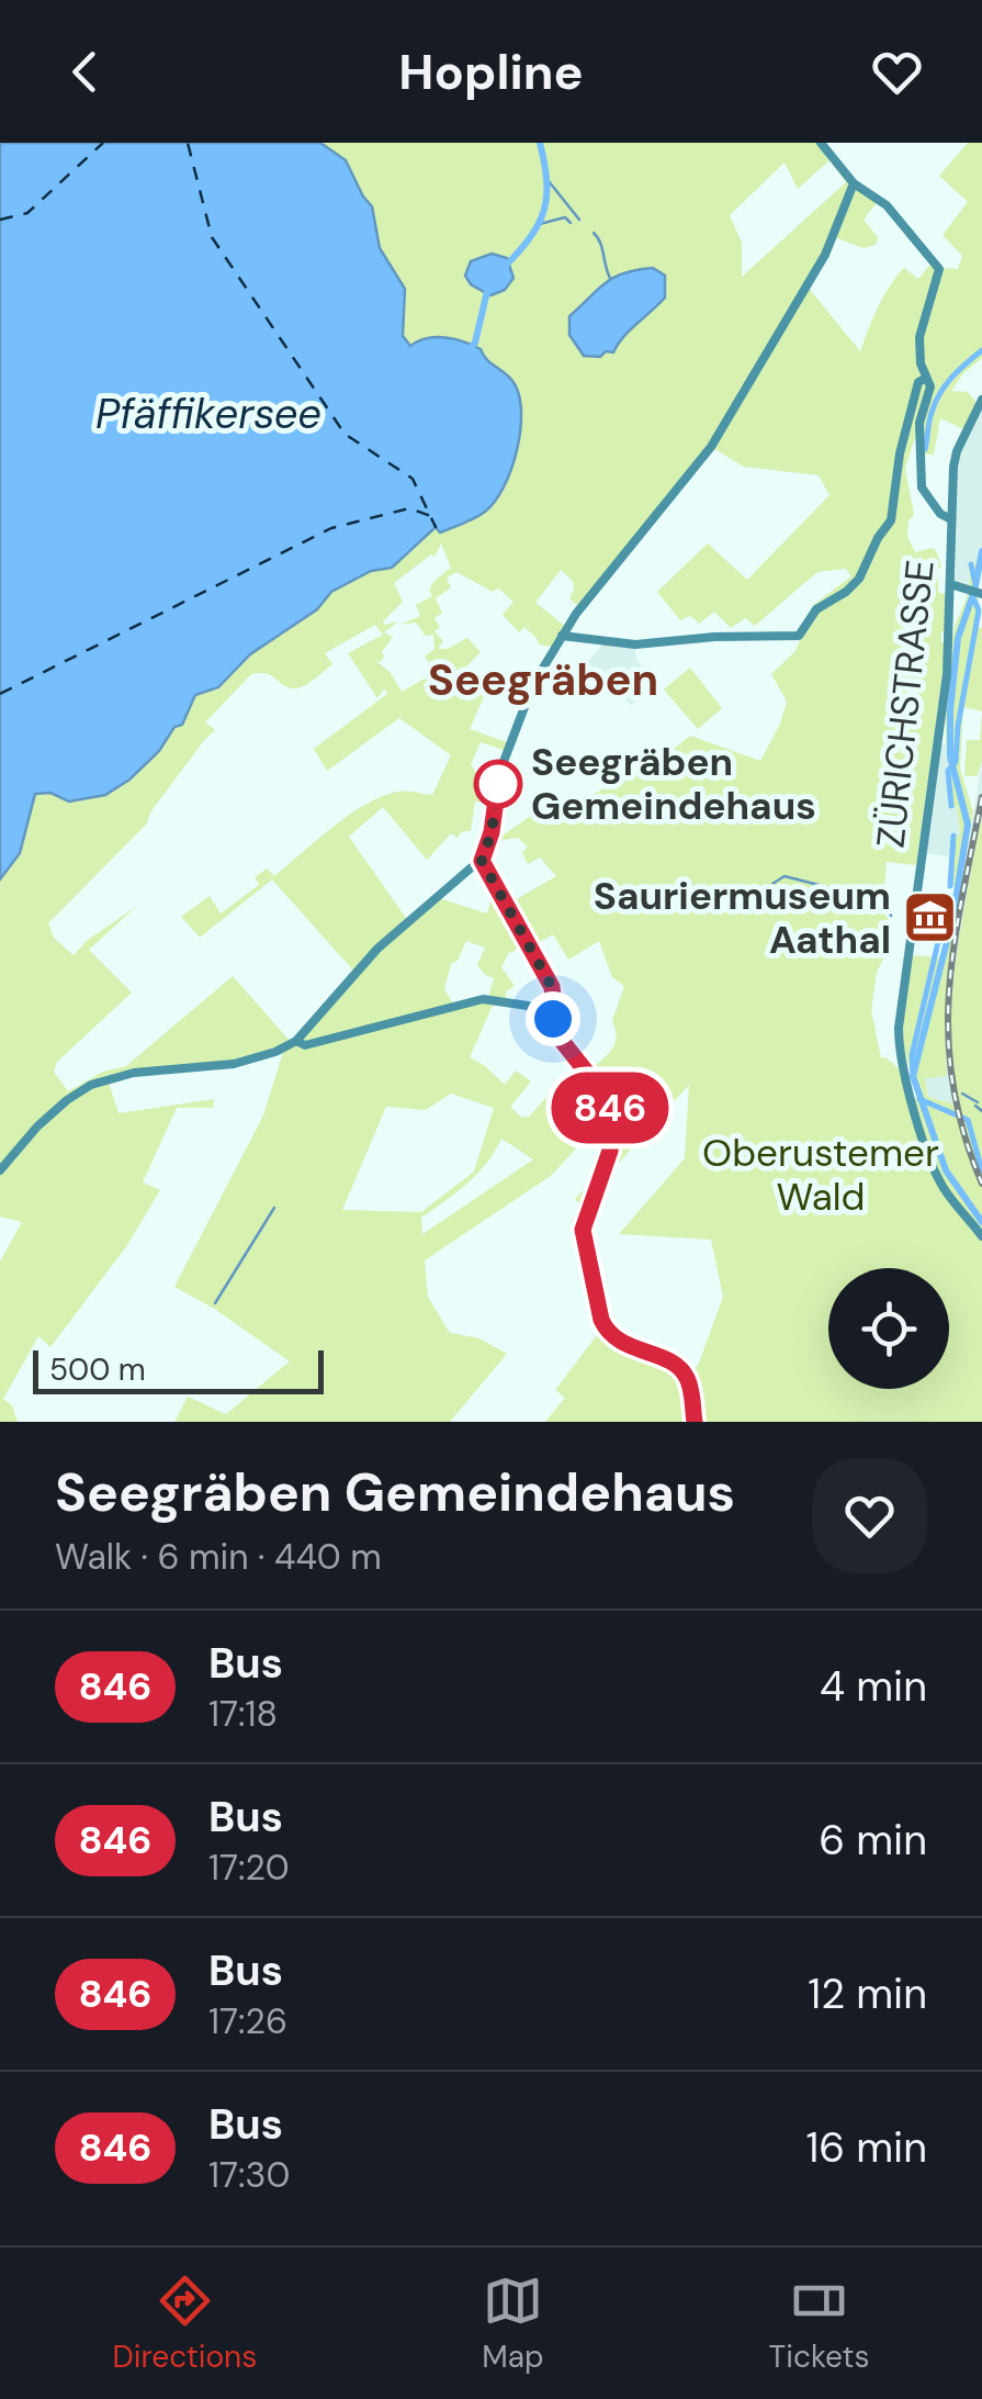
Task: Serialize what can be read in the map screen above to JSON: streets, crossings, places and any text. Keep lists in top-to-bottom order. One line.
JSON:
{"streets":{"street":["ZÜRICHSTRASSE"]},"districts":["Seegräben"],"water":["Pfäffikersee"],"parks":["Oberustemer Wald"],"places":{"other":["Seegräben Gemeindehaus"],"museum":["Sauriermuseum Aathal"]},"lines":["bus line 846"],"scale_bar":"500 m","page":{"header":"Hopline","on_map":"846","scale":"500 m","heading":["Seegräben Gemeindehaus","Walk · 6 min · 440 m"],"list":[{"mark":"846","name":"Bus","note":"17:18","value":"4 min"},{"mark":"846","name":"Bus","note":"17:20","value":"6 min"},{"mark":"846","name":"Bus","note":"17:26","value":"12 min"},{"mark":"846","name":"Bus","note":"17:30","value":"16 min"}],"tabs":["Directions","Map","Tickets"]}}
